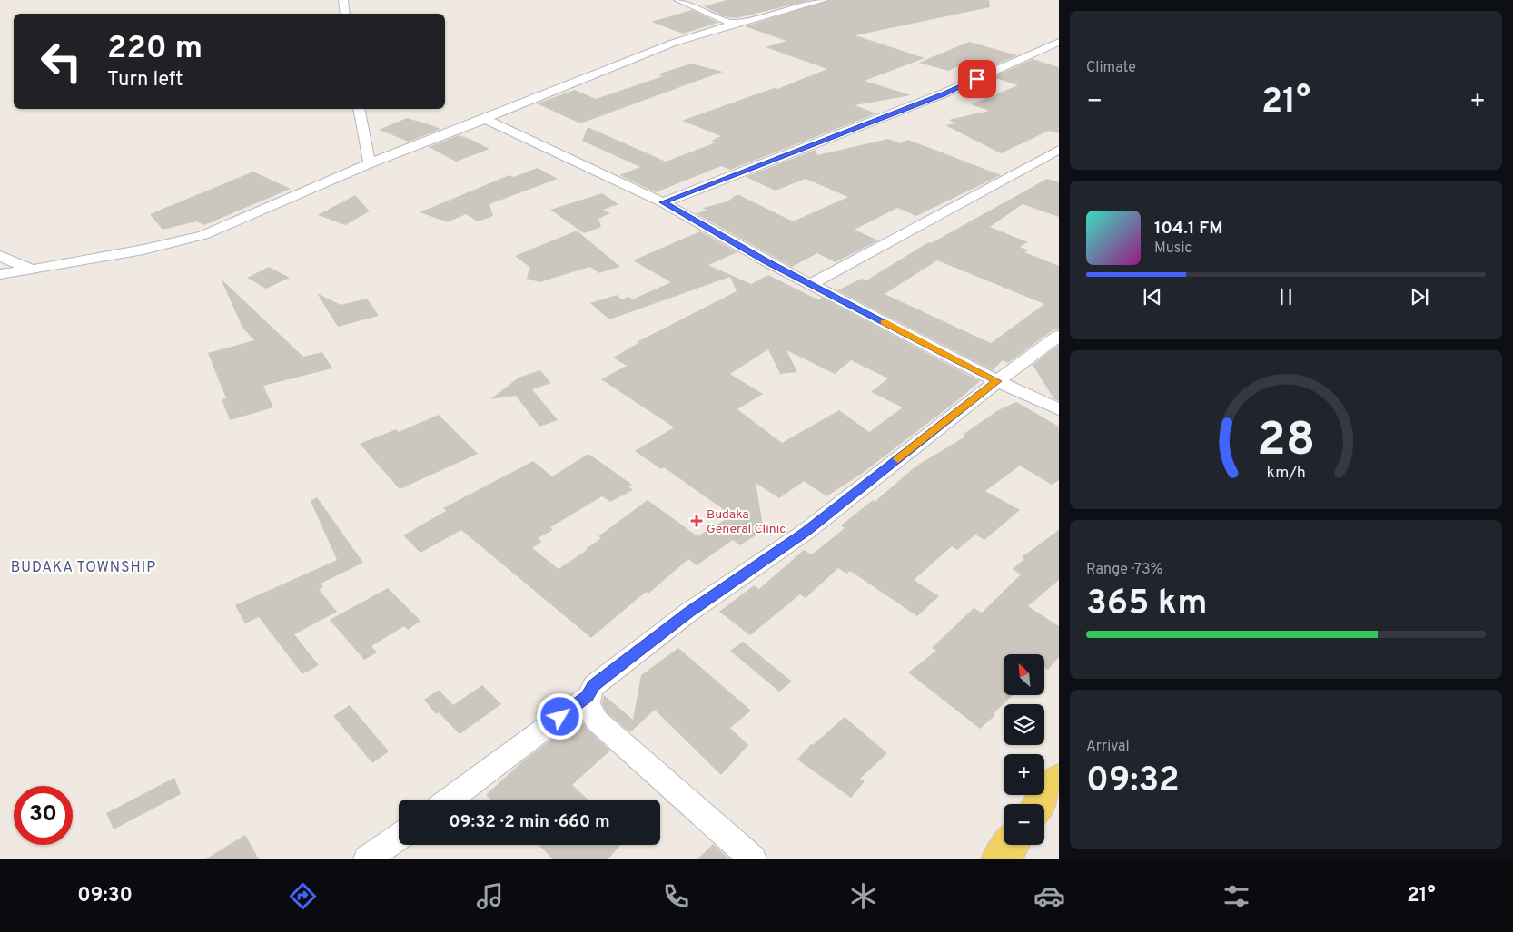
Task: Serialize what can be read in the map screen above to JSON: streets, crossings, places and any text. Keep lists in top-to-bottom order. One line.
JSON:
{"districts":["BUDAKA TOWNSHIP"],"places":{"health":["Budaka General Clinic"]},"north":"top left","page":{"tile":["Climate",["Range · 73%","365 km"],["Arrival","09:32"]],"turn":["220 m","Turn left"],"heat":["−","21°","+"],"song":["104.1 FM","Music"],"map_buttons":["+","−"],"limit":"30","trip":"09:32 · 2 min · 660 m","tabs":["09:30","21°"],"gauge":["28","km/h"]}}
